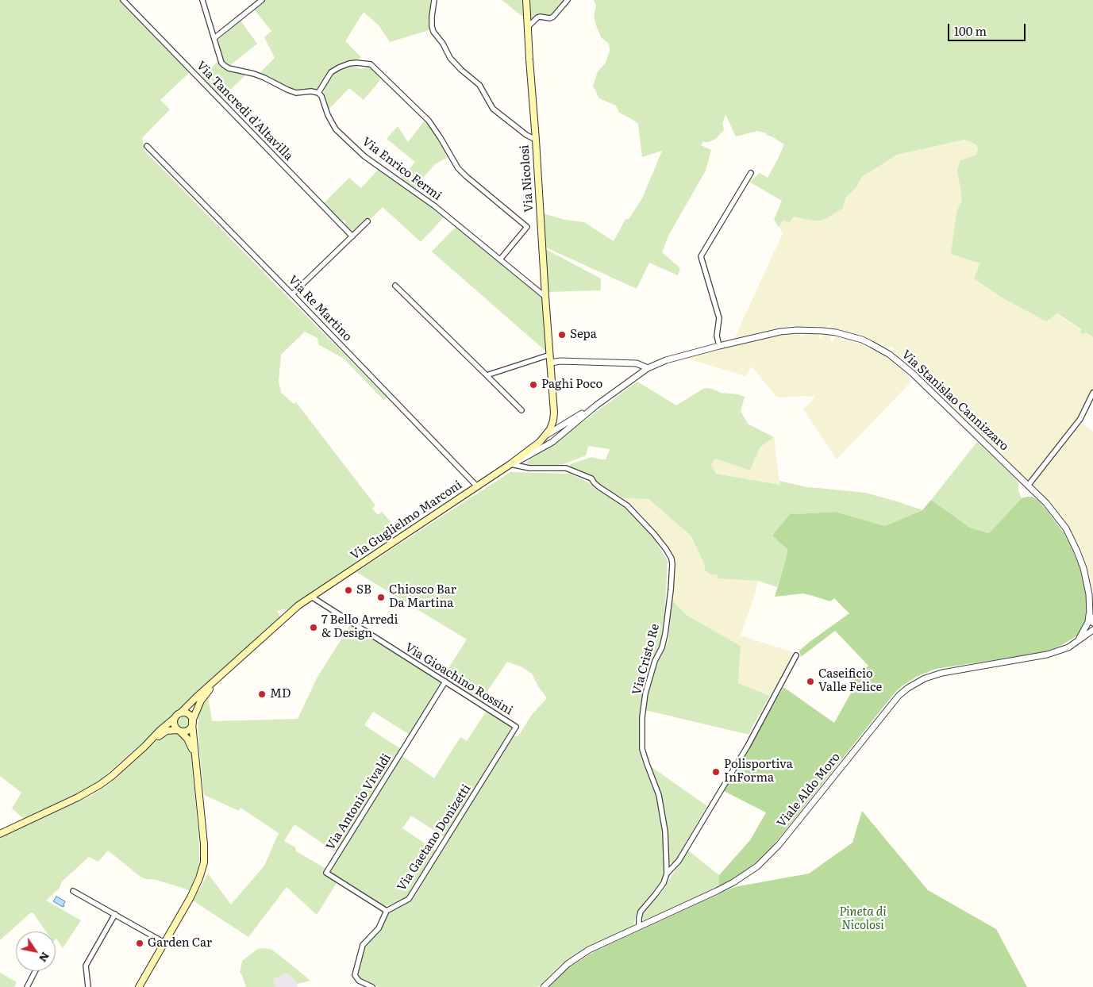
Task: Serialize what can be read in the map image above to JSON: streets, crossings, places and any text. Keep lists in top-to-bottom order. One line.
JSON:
{"streets":{"main road":["Via Nicolosi","Via Guglielmo Marconi"],"street":["Via Tancredi d'Altavilla","Via Enrico Fermi","Via Re Martino","Via Stanislao Cannizzaro","Via Cristo Re","Via Gioachino Rossini","Viale Aldo Moro","Via Antonio Vivaldi","Via Gaetano Donizetti"]},"crossings":[["Via Enrico Fermi","Via Nicolosi"],["Via Nicolosi","Via Guglielmo Marconi"],["Via Re Martino","Via Guglielmo Marconi"],["Via Guglielmo Marconi","Via Cristo Re"],["Via Guglielmo Marconi","Via Gioachino Rossini"],["Via Cristo Re","Viale Aldo Moro"],["Via Gioachino Rossini","Via Antonio Vivaldi"],["Via Gioachino Rossini","Via Gaetano Donizetti"],["Via Antonio Vivaldi","Via Gaetano Donizetti"]],"parks":["Pineta di Nicolosi"],"places":["Sepa","Paghi Poco","SB","Chiosco Bar Da Martina","7 Bello Arredi & Design","Caseificio Valle Felice","MD","Polisportiva InForma","Garden Car"],"scale_bar":"100 m","north":"bottom right"}
